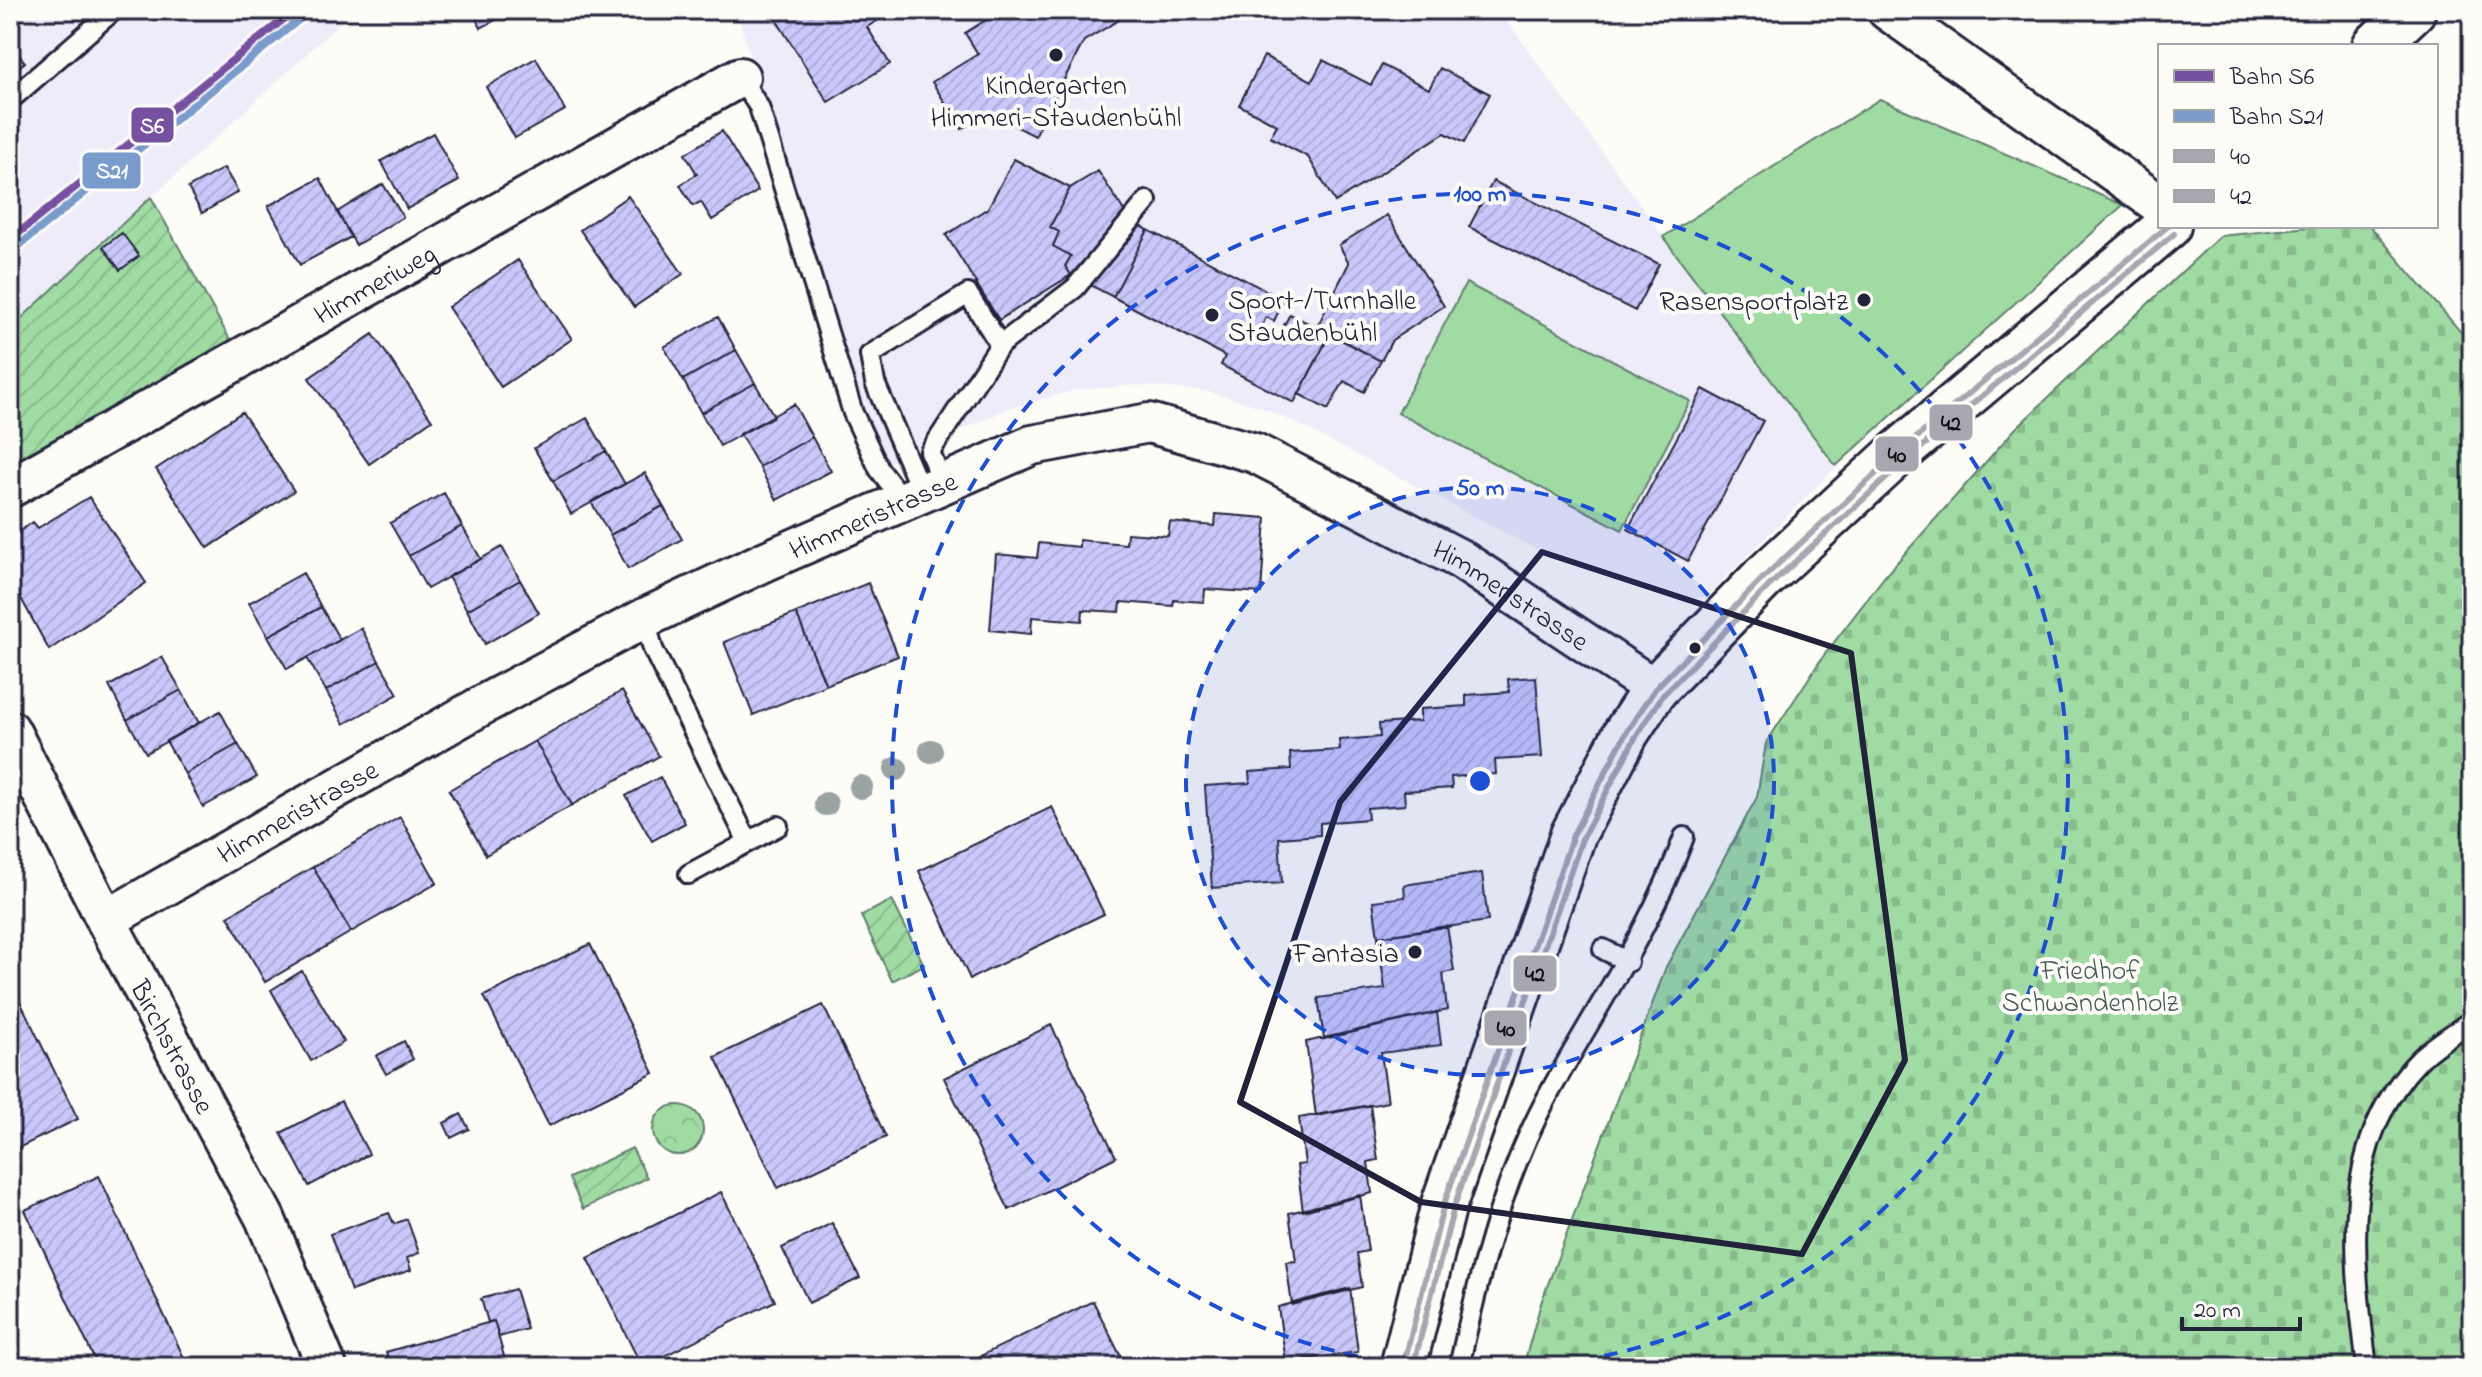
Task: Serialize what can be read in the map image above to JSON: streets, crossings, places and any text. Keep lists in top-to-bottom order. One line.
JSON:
{"streets":{"street":["Himmeriweg","Himmeristrasse","Birchstrasse"]},"crossings":[["Himmeristrasse","Birchstrasse"]],"parks":["Friedhof Schwandenholz"],"places":["Kindergarten Himmeri-Staudenbühl","Rasensportplatz","Sport-/Turnhalle Staudenbühl","Fantasia"],"lines":["rail line S6","rail line S21","transit line 40","transit line 42"],"legend":["Bahn S6","Bahn S21","40","42"],"scale_bar":"20 m","rings":["100 m","50 m"]}
